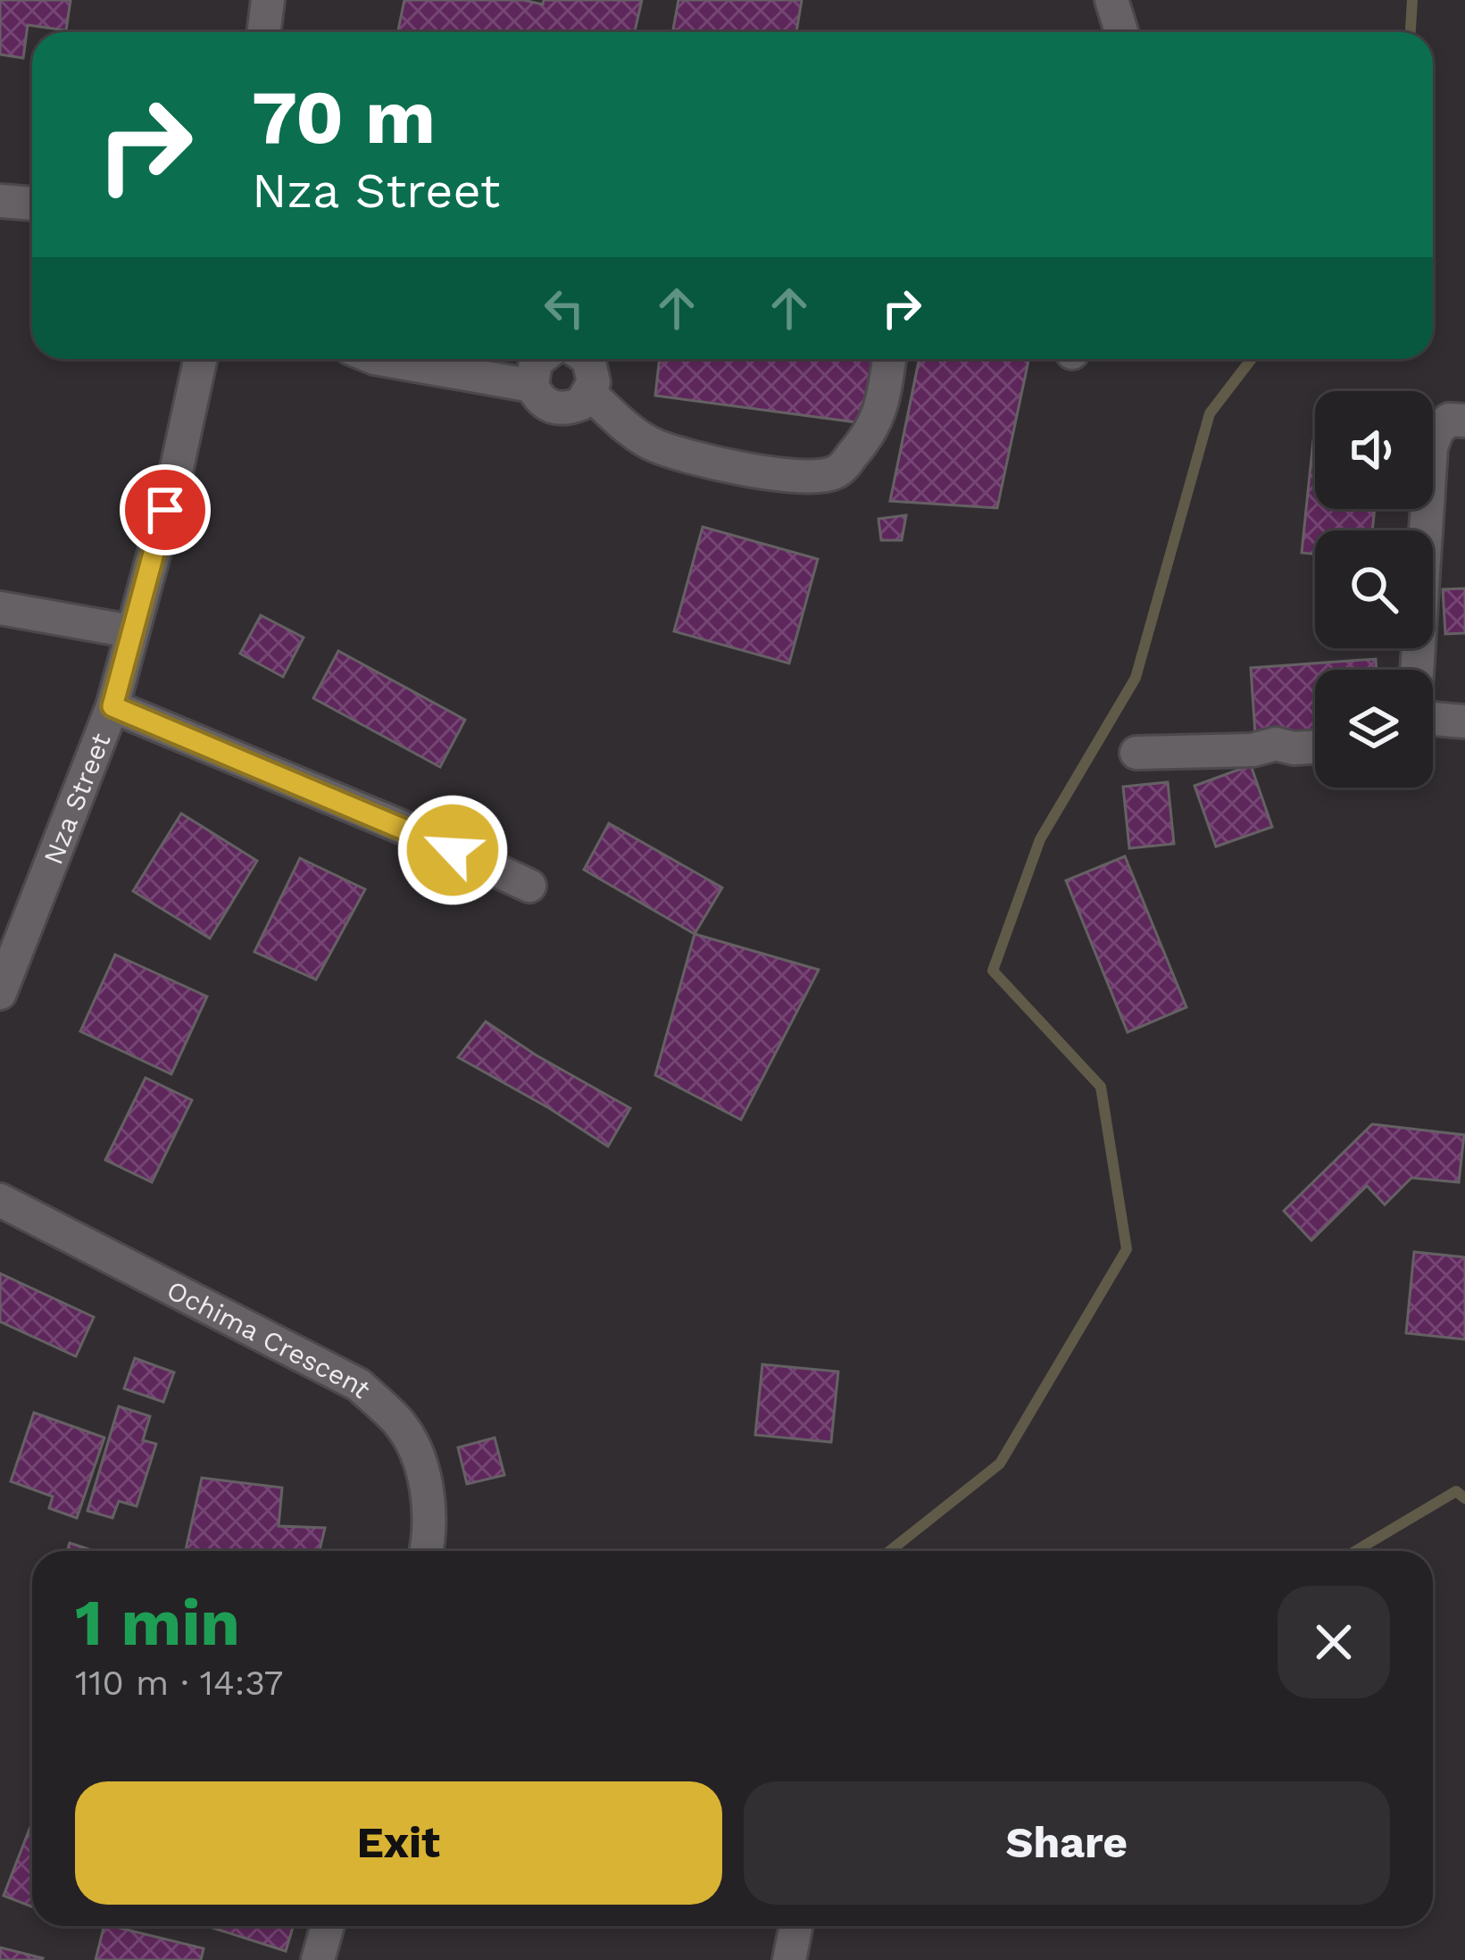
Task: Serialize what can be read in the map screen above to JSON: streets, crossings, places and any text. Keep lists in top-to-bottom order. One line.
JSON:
{"streets":{"street":["Nza Street","Ochima Crescent"]},"page":{"turn":["70 m","Nza Street"],"heading":["1 min","110 m · 14:37"],"buttons":["Exit","Share"]}}
